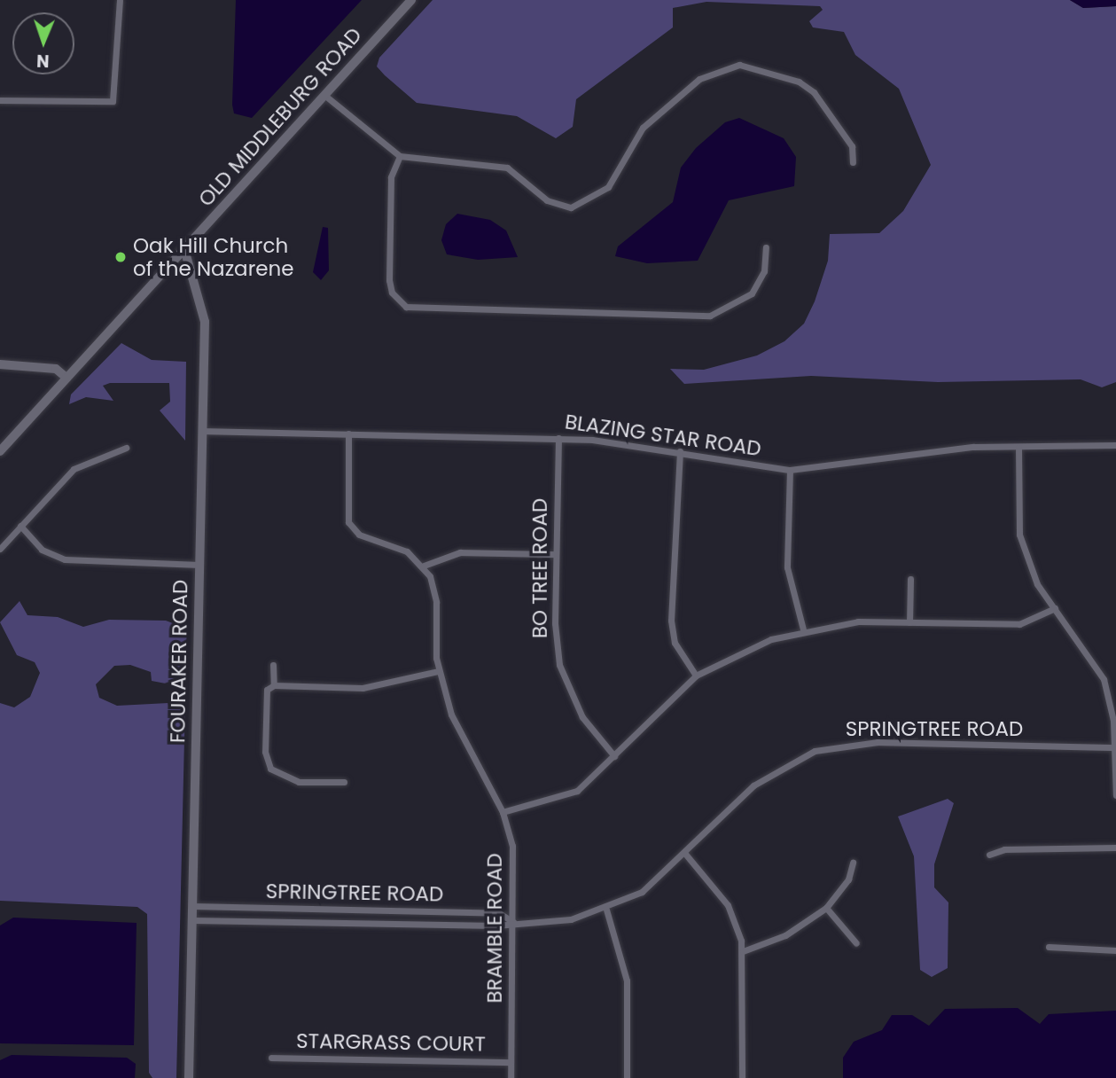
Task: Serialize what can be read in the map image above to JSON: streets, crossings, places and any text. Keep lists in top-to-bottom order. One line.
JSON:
{"streets":{"main road":["OLD MIDDLEBURG ROAD","FOURAKER ROAD"],"street":["BLAZING STAR ROAD","BO TREE ROAD","SPRINGTREE ROAD","BRAMBLE ROAD","STARGRASS COURT"]},"crossings":[["OLD MIDDLEBURG ROAD","FOURAKER ROAD"],["BLAZING STAR ROAD","BO TREE ROAD"],["BLAZING STAR ROAD","FOURAKER ROAD"],["FOURAKER ROAD","SPRINGTREE ROAD"],["SPRINGTREE ROAD","BRAMBLE ROAD"],["BRAMBLE ROAD","STARGRASS COURT"]],"places":["Oak Hill Church of the Nazarene"],"north":"bottom"}
